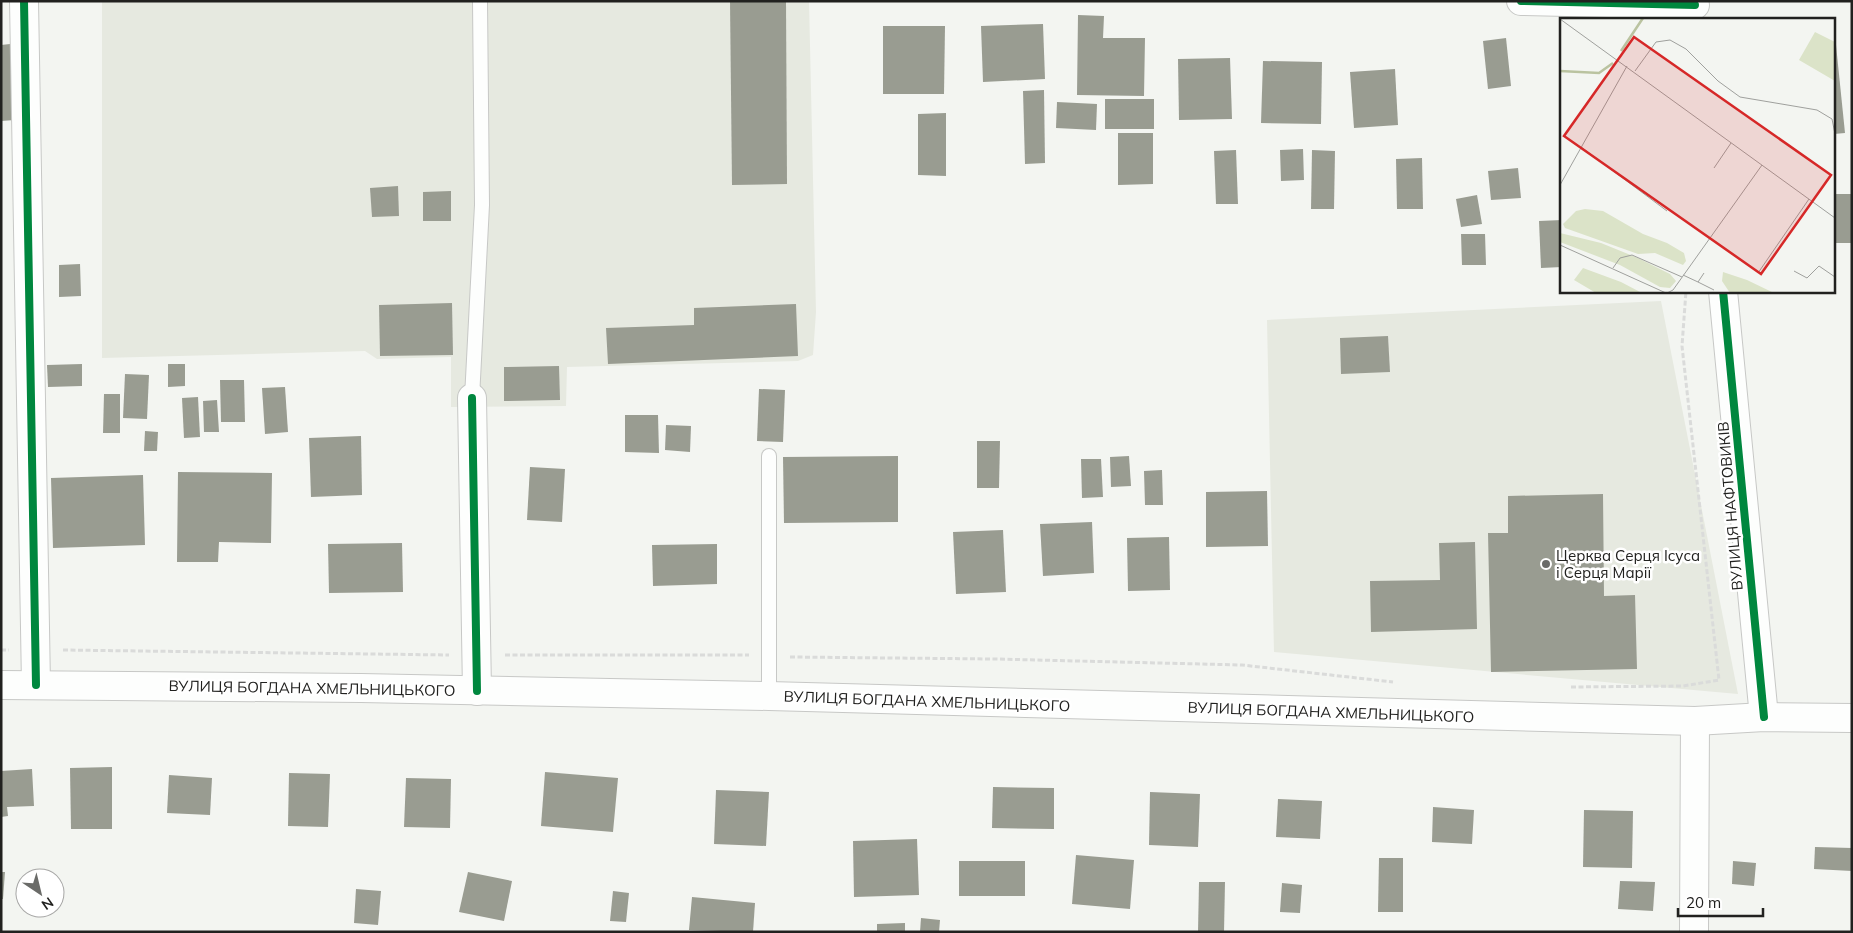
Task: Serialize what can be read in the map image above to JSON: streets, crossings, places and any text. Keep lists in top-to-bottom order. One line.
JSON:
{"streets":{"main road":["ВУЛИЦЯ НАФТОВИКІВ","ВУЛИЦЯ БОГДАНА ХМЕЛЬНИЦЬКОГО"]},"crossings":[["ВУЛИЦЯ НАФТОВИКІВ","ВУЛИЦЯ БОГДАНА ХМЕЛЬНИЦЬКОГО"]],"places":["Церква Серця Ісуса і Серця Марії"],"scale_bar":"20 m","north":"bottom right"}
